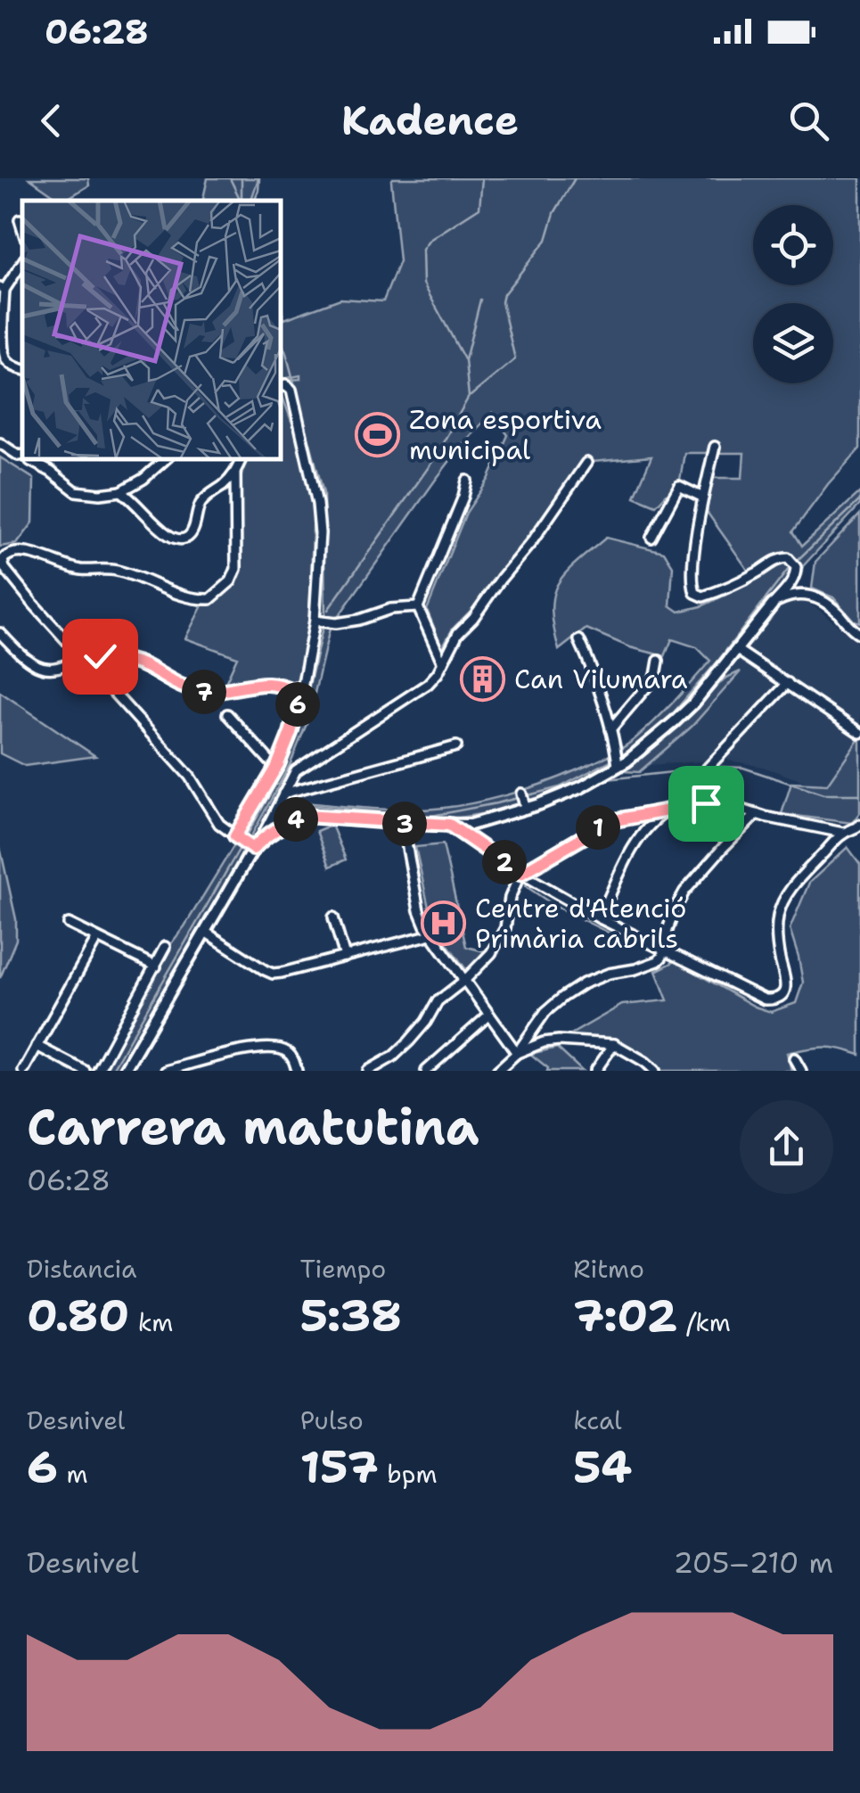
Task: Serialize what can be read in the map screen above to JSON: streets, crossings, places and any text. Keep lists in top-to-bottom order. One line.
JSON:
{"places":{"sports":["Zona esportiva municipal"],"building":["Can Vilumara"],"hospital":["Centre d'Atenció Primària cabrils"]},"page":{"status":"06:28","header":"Kadence","pins":["7","6","4","3","1","2"],"heading":["Carrera matutina","06:28"],"stats":[["Distancia","0.80 km"],["Tiempo","5:38"],["Ritmo","7:02 /km"],["Desnivel","6 m"],["Pulso","157 bpm"],["kcal","54"]],"chart":["Desnivel","205–210 m"]}}
